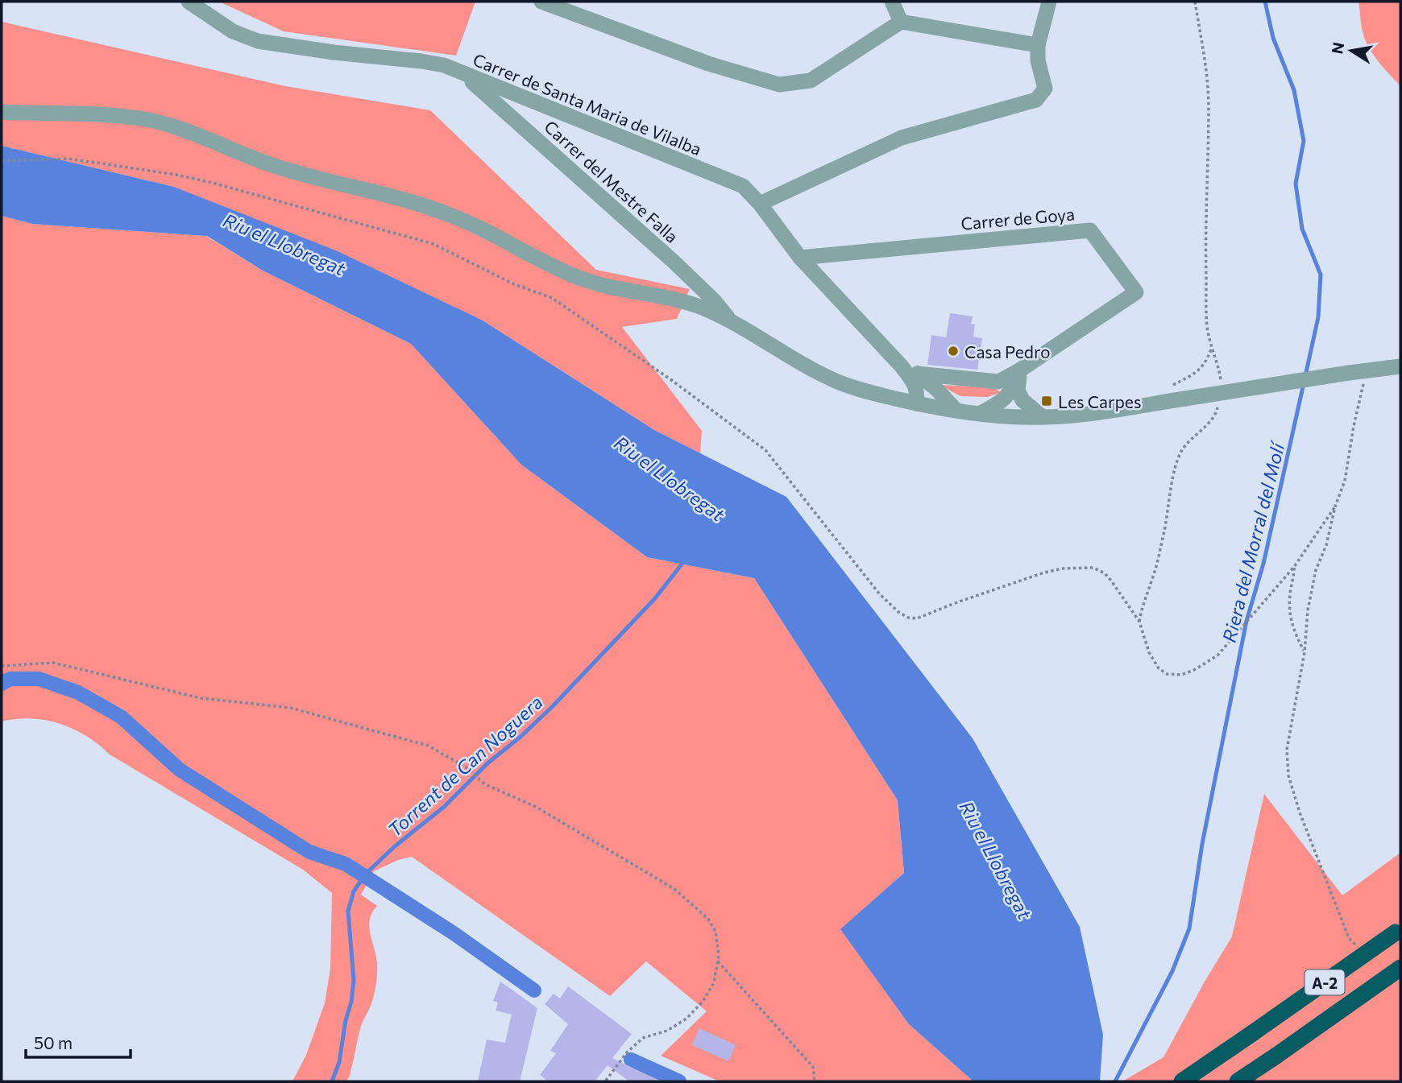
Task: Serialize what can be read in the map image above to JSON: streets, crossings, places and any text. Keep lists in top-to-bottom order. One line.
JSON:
{"streets":{"highway":["A-2"],"street":["Carrer de Santa Maria de Vilalba","Carrer del Mestre Falla","Carrer de Goya"]},"crossings":[["Carrer de Santa Maria de Vilalba","Carrer del Mestre Falla"],["Carrer de Santa Maria de Vilalba","Carrer de Goya"]],"water":["Riu el Llobregat","Riera del Morral del Molí","Torrent de Can Noguera"],"places":{"other":["Casa Pedro"],"transit":["Les Carpes"]},"scale_bar":"50 m","north":"left"}
